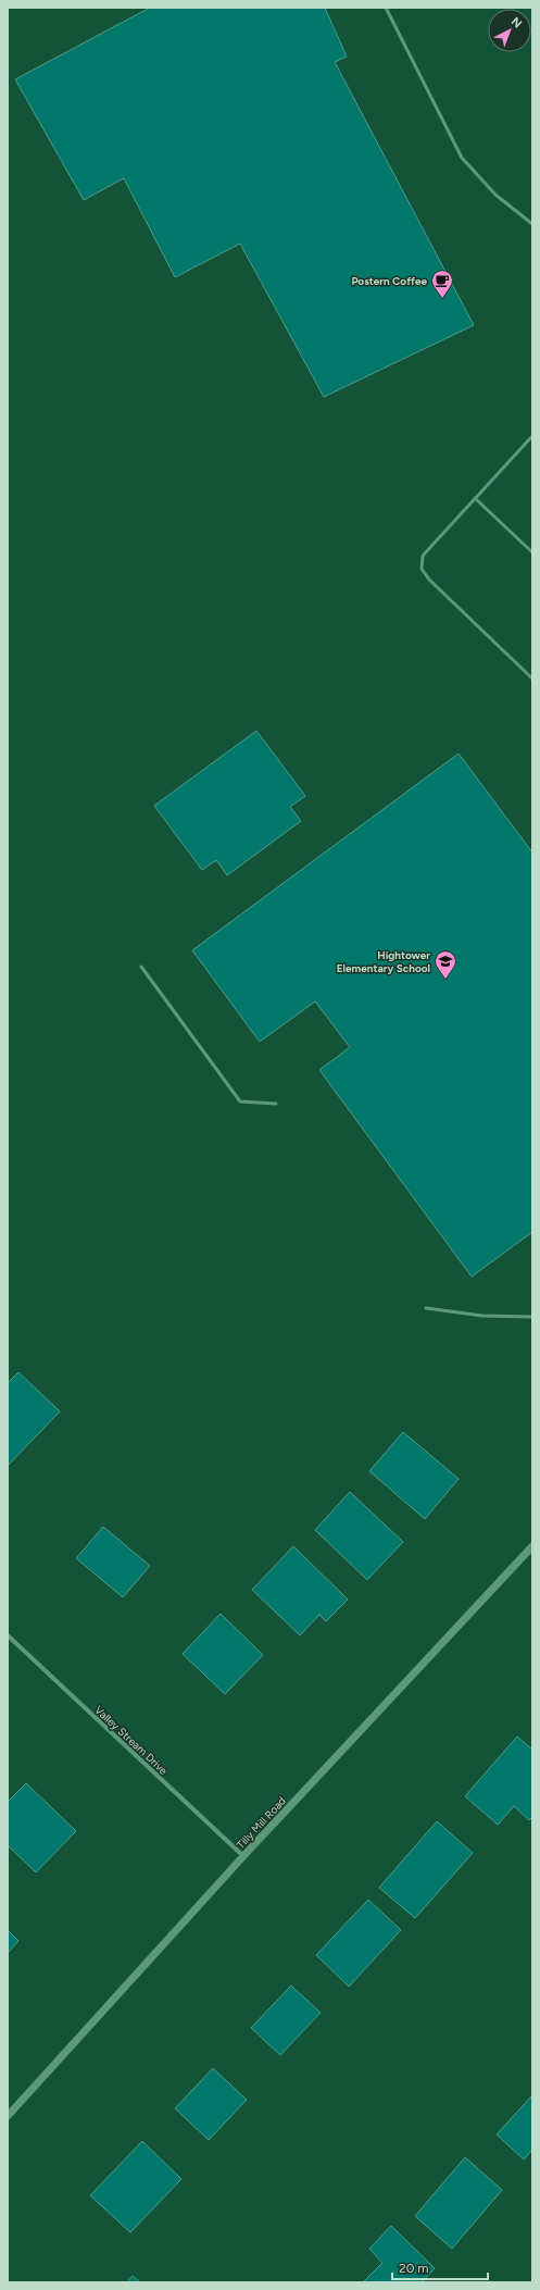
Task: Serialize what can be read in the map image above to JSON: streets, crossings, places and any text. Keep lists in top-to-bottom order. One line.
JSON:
{"streets":{"street":["Valley Stream Drive","Tilly Mill Road"]},"crossings":[["Valley Stream Drive","Tilly Mill Road"]],"places":{"cafe":["Postern Coffee"],"school or university":["Hightower Elementary School"]},"scale_bar":"20 m","north":"top right"}
